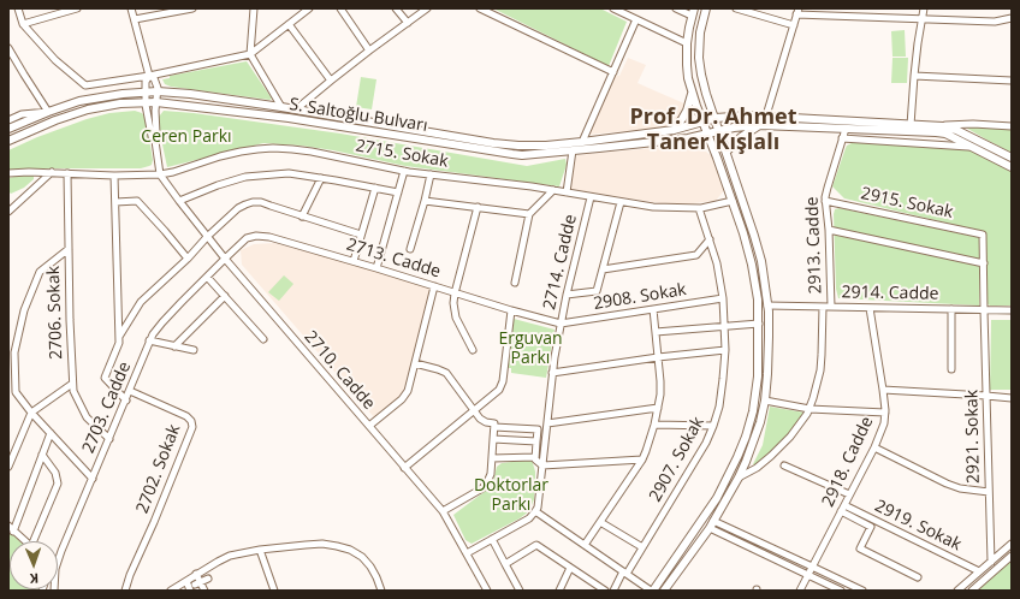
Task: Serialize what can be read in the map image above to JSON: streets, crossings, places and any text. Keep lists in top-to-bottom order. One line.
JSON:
{"streets":{"main road":["S. Saltoğlu Bulvarı"],"street":["2715. Sokak","2915. Sokak","2913. Cadde","2713. Cadde","2714. Cadde","2914. Cadde","2908. Sokak","2706. Sokak","2710. Cadde","2703. Cadde","2921. Sokak","2907. Sokak","2918. Cadde","2702. Sokak","2919. Sokak"]},"crossings":[["S. Saltoğlu Bulvarı","2913. Cadde"],["2715. Sokak","2714. Cadde"],["2715. Sokak","2706. Sokak"],["2715. Sokak","2710. Cadde"],["2715. Sokak","2907. Sokak"],["2915. Sokak","2913. Cadde"],["2915. Sokak","2921. Sokak"],["2913. Cadde","2914. Cadde"],["2713. Cadde","2714. Cadde"],["2713. Cadde","2908. Sokak"],["2713. Cadde","2710. Cadde"],["2713. Cadde","2703. Cadde"],["2714. Cadde","2908. Sokak"],["2914. Cadde","2921. Sokak"],["2914. Cadde","2918. Cadde"],["2908. Sokak","2907. Sokak"],["2706. Sokak","2703. Cadde"],["2710. Cadde","2703. Cadde"],["2703. Cadde","2702. Sokak"],["2918. Cadde","2919. Sokak"]],"districts":["Prof. Dr. Ahmet Taner Kışlalı"],"parks":["Ceren Parkı","Erguvan Parkı","Doktorlar Parkı"],"north":"bottom"}
